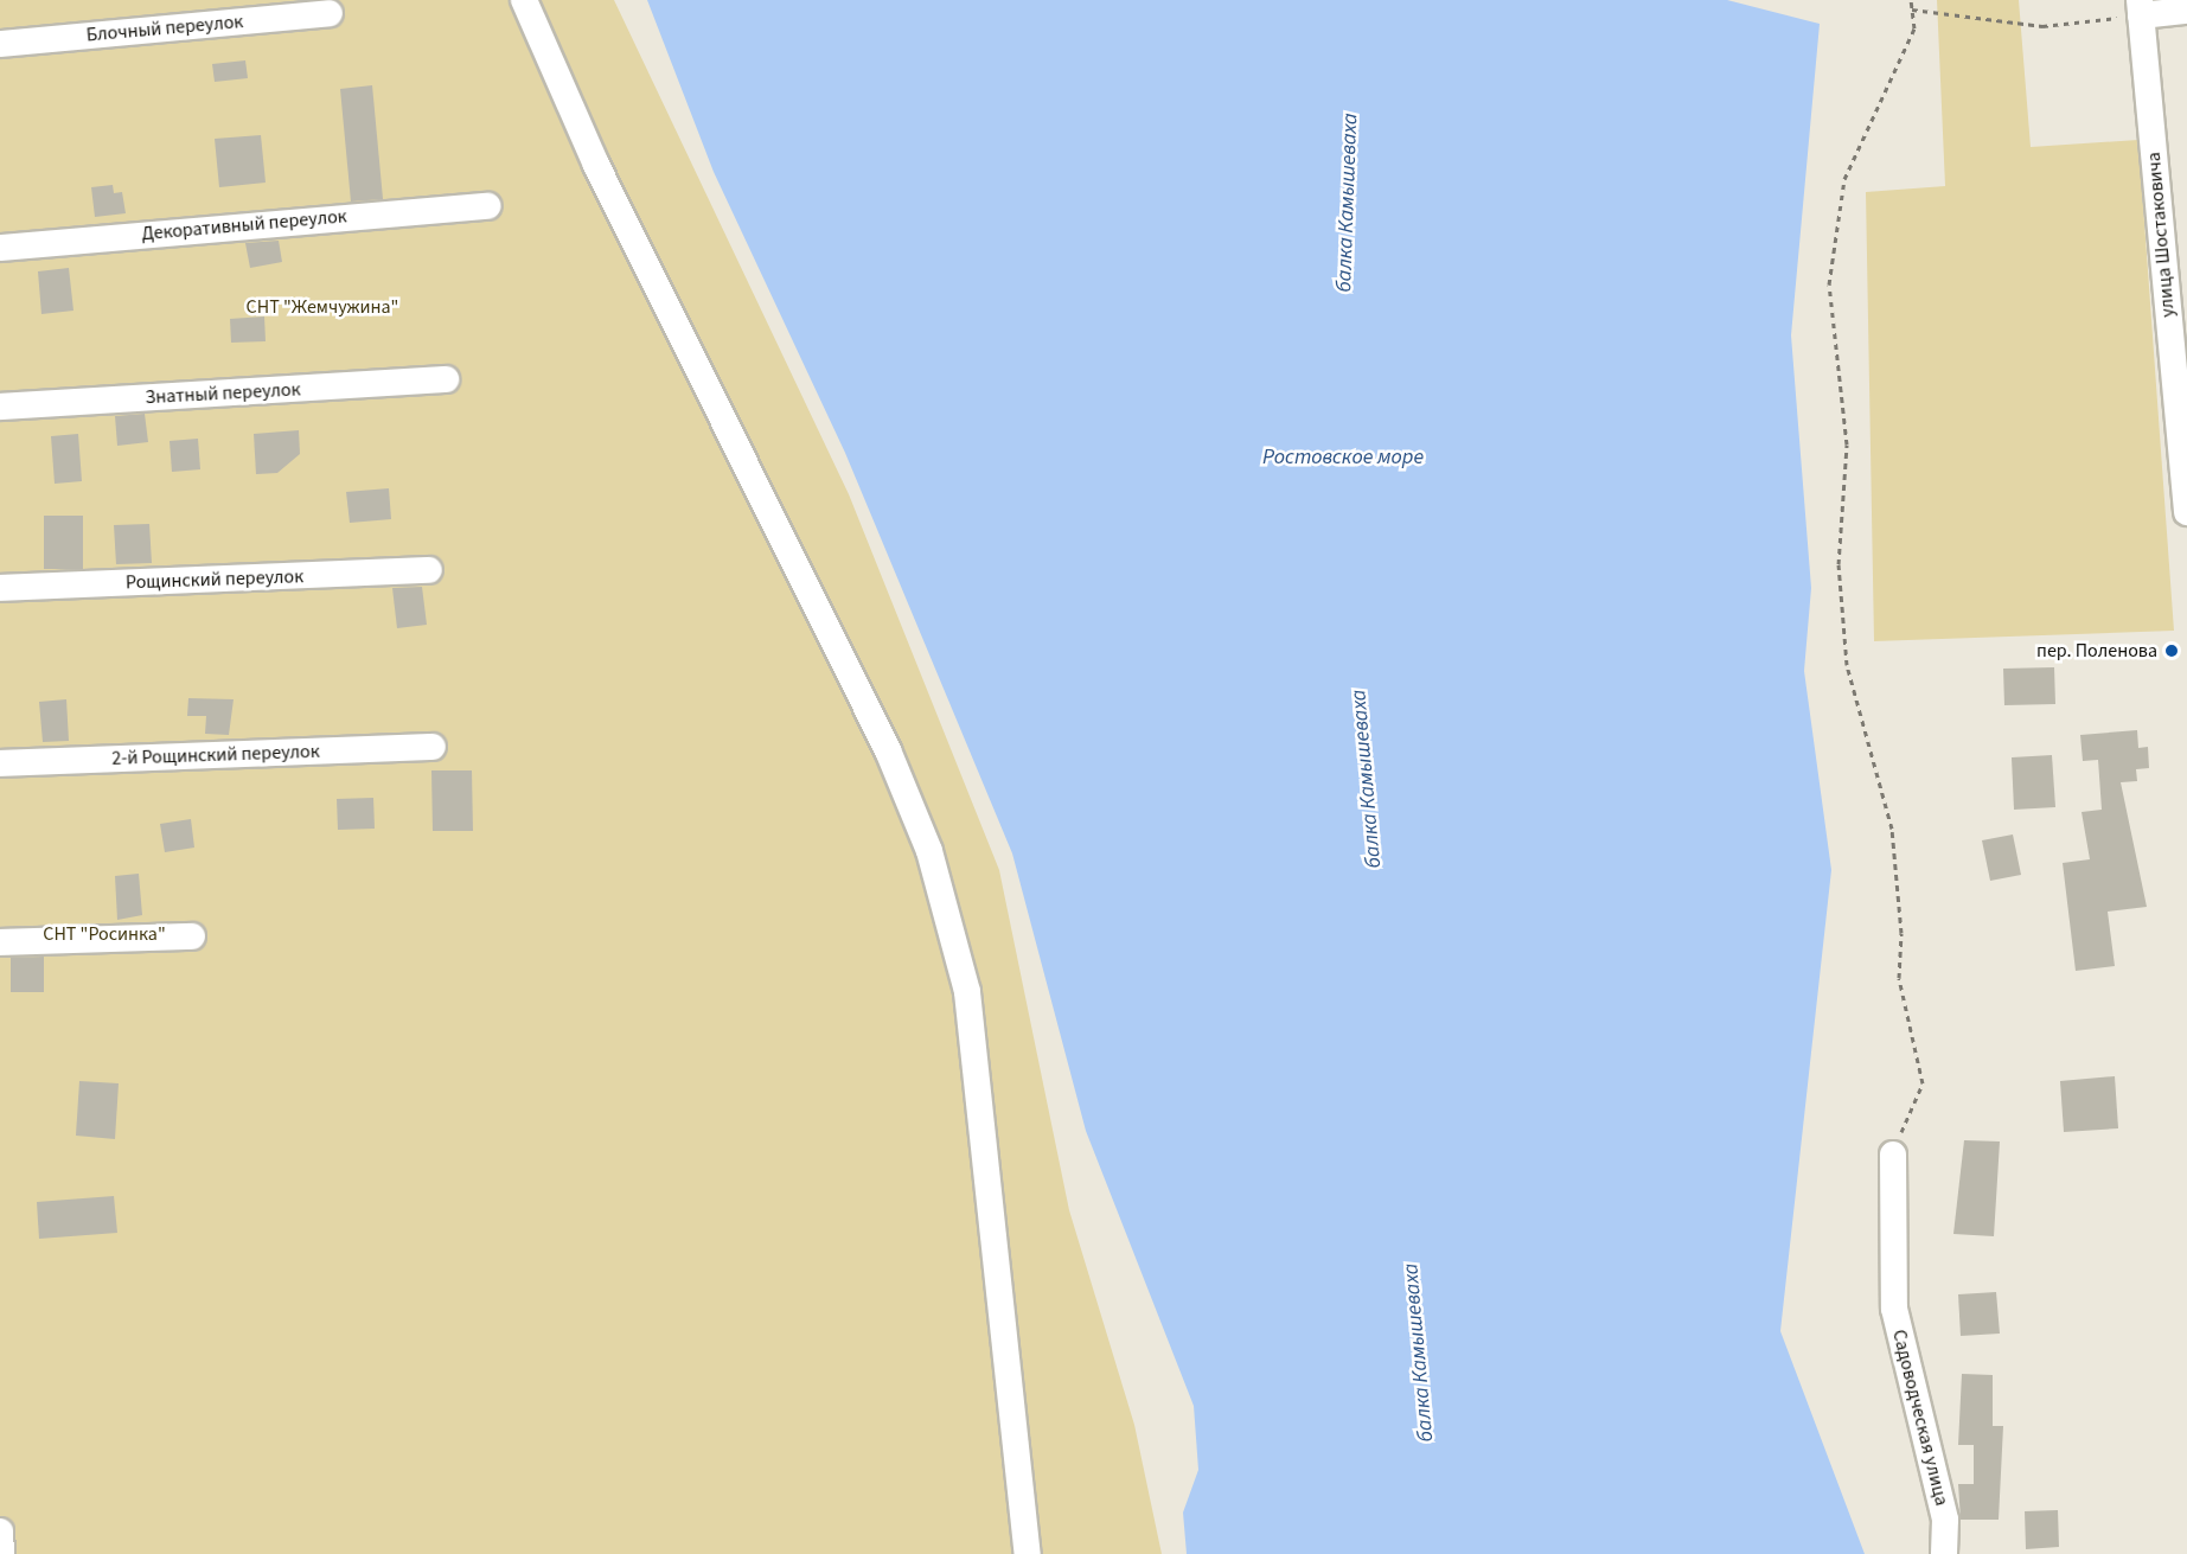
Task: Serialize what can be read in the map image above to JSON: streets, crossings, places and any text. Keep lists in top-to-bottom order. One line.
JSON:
{"streets":{"street":["Блочный переулок","Декоративный переулок","улица Шостаковича","Знатный переулок","Рощинский переулок","2-й Рощинский переулок","Садоводческая улица"]},"water":["балка Камышеваха","Ростовское море"],"parks":["СНТ \"Жемчужина\"","СНТ \"Росинка\""],"places":["пер. Поленова"]}
